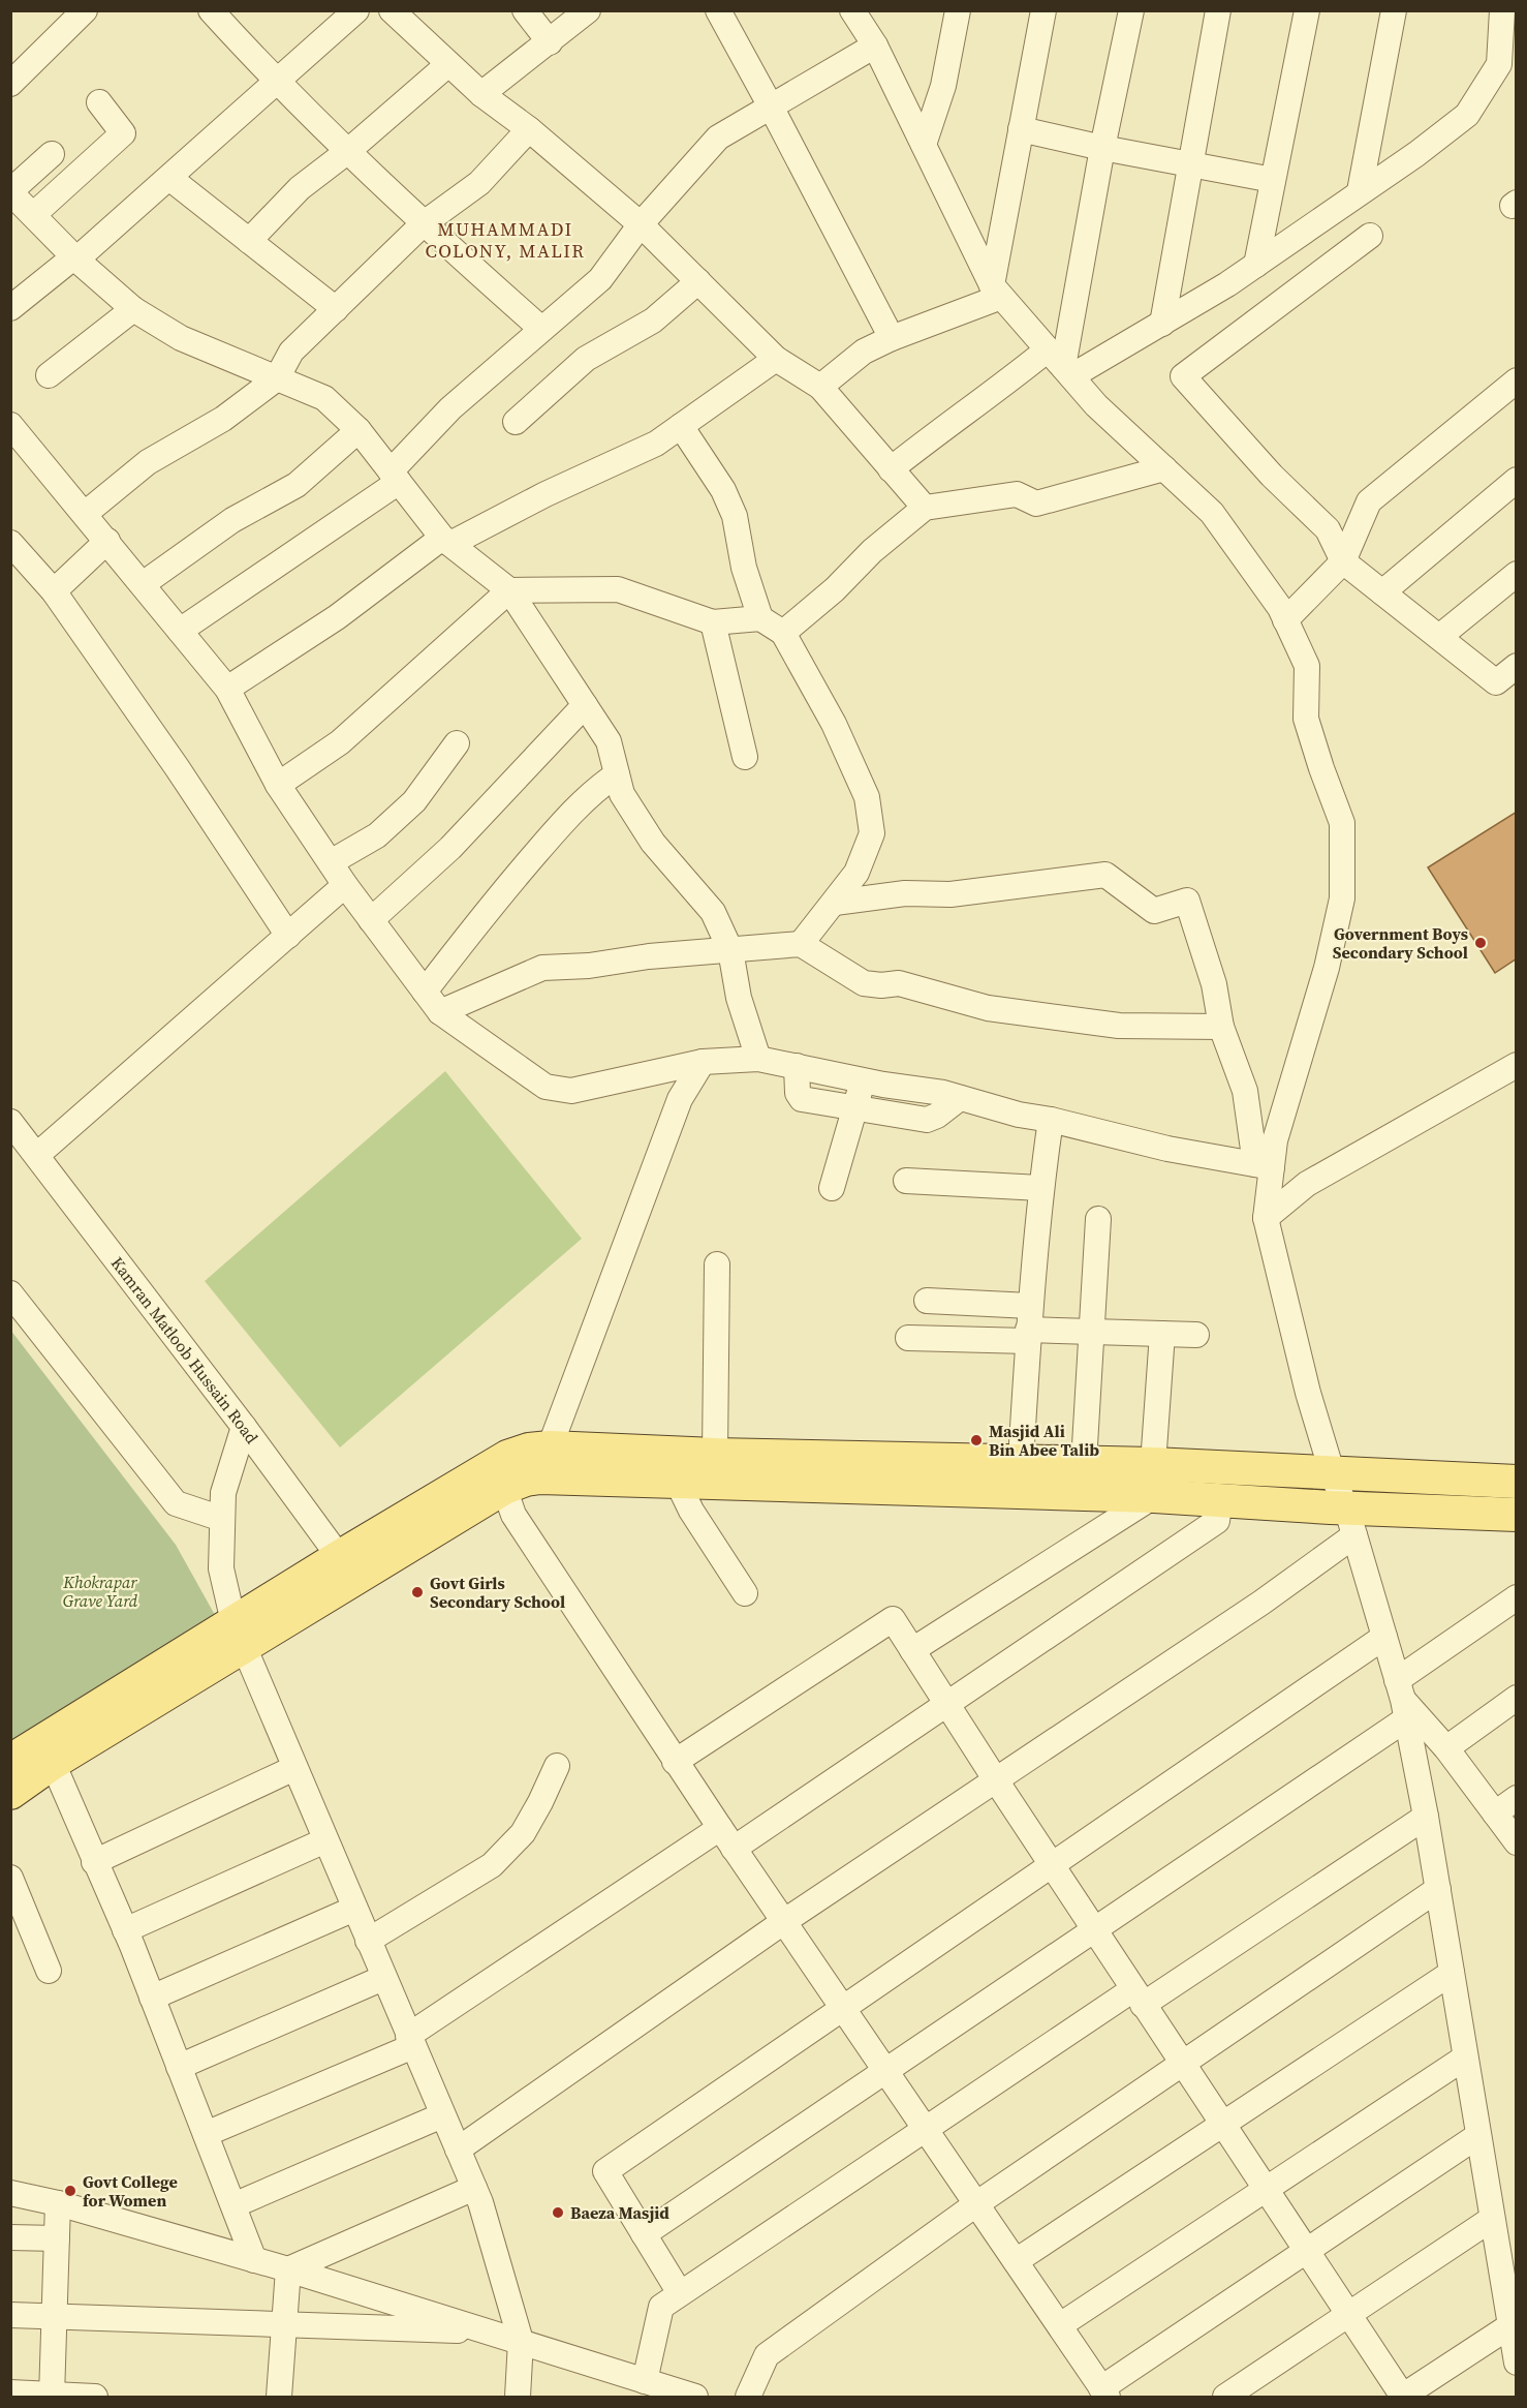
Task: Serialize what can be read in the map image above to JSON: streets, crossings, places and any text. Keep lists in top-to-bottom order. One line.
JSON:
{"streets":{"street":["Kamran Matloob Hussain Road"]},"districts":["MUHAMMADI COLONY, MALIR"],"parks":["Khokrapar Grave Yard"],"places":["Government Boys Secondary School","Masjid Ali Bin Abee Talib","Govt Girls Secondary School","Govt College for Women","Baeza Masjid"]}
